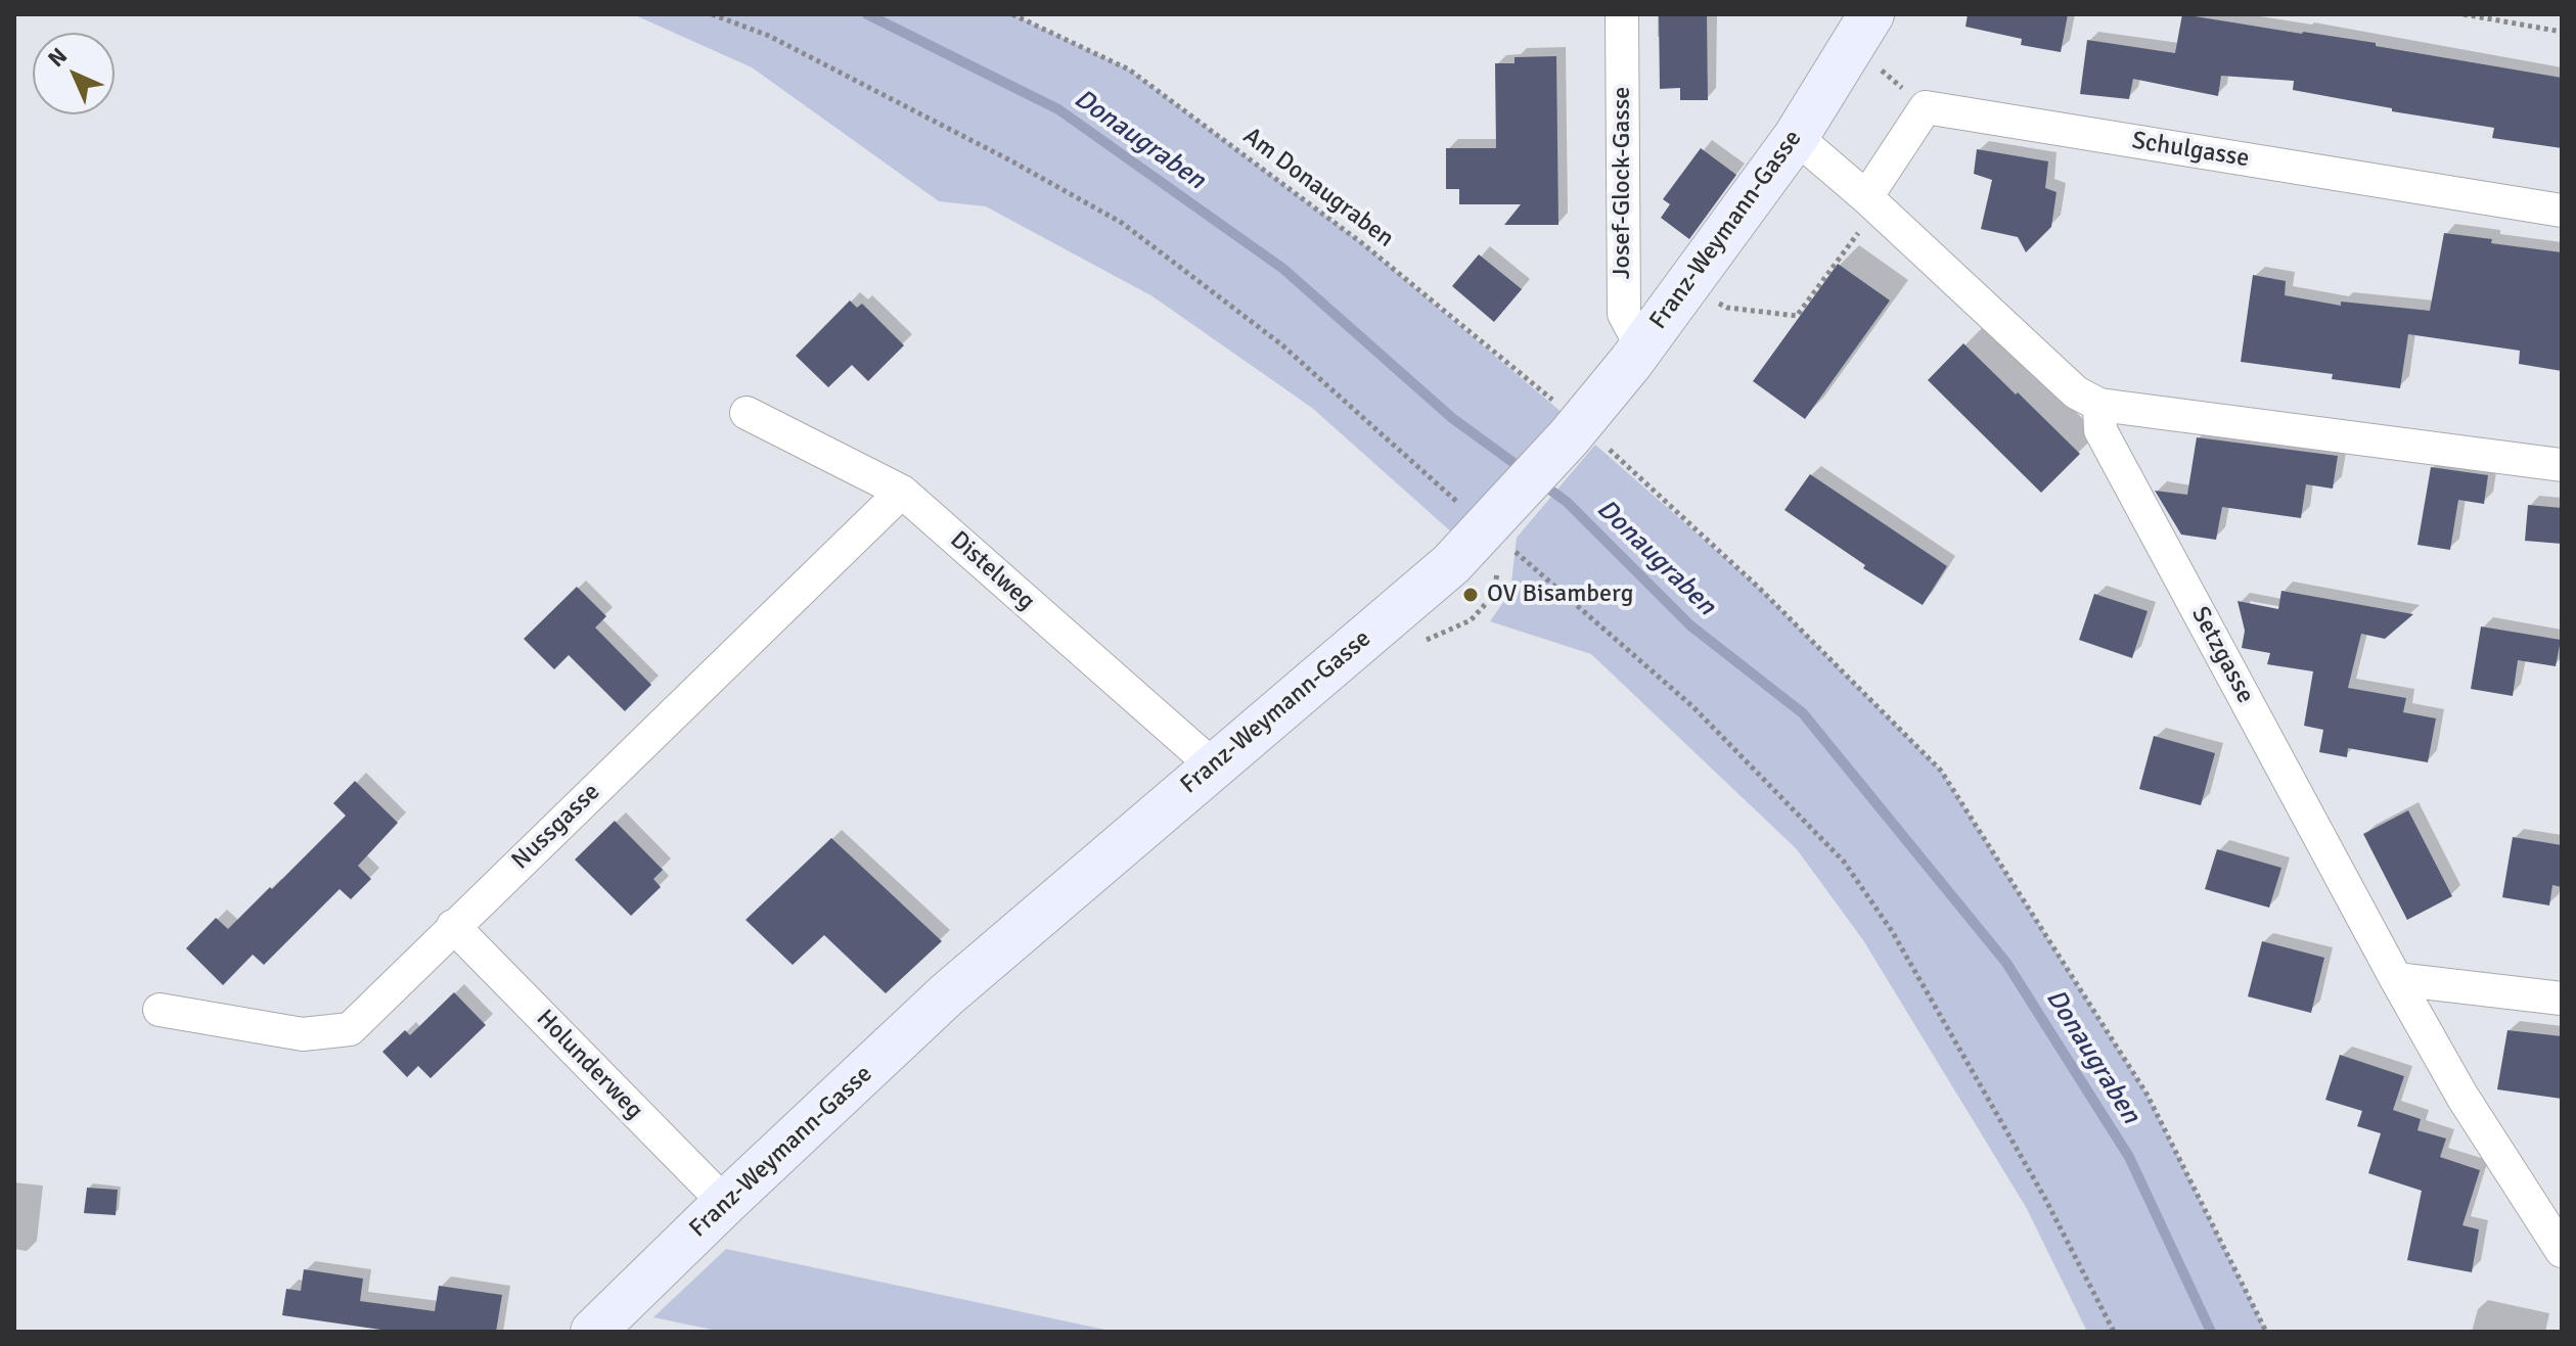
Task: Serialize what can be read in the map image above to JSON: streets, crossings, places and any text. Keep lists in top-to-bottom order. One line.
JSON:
{"streets":{"street":["Schulgasse","Josef-Glock-Gasse","Franz-Weymann-Gasse","Distelweg","Setzgasse","Nussgasse","Holunderweg"],"path":["Am Donaugraben"]},"crossings":[["Josef-Glock-Gasse","Franz-Weymann-Gasse"],["Am Donaugraben","Franz-Weymann-Gasse"],["Franz-Weymann-Gasse","Distelweg"],["Franz-Weymann-Gasse","Holunderweg"],["Distelweg","Nussgasse"],["Nussgasse","Holunderweg"]],"water":["Donaugraben"],"places":["OV Bisamberg"],"north":"top left"}
